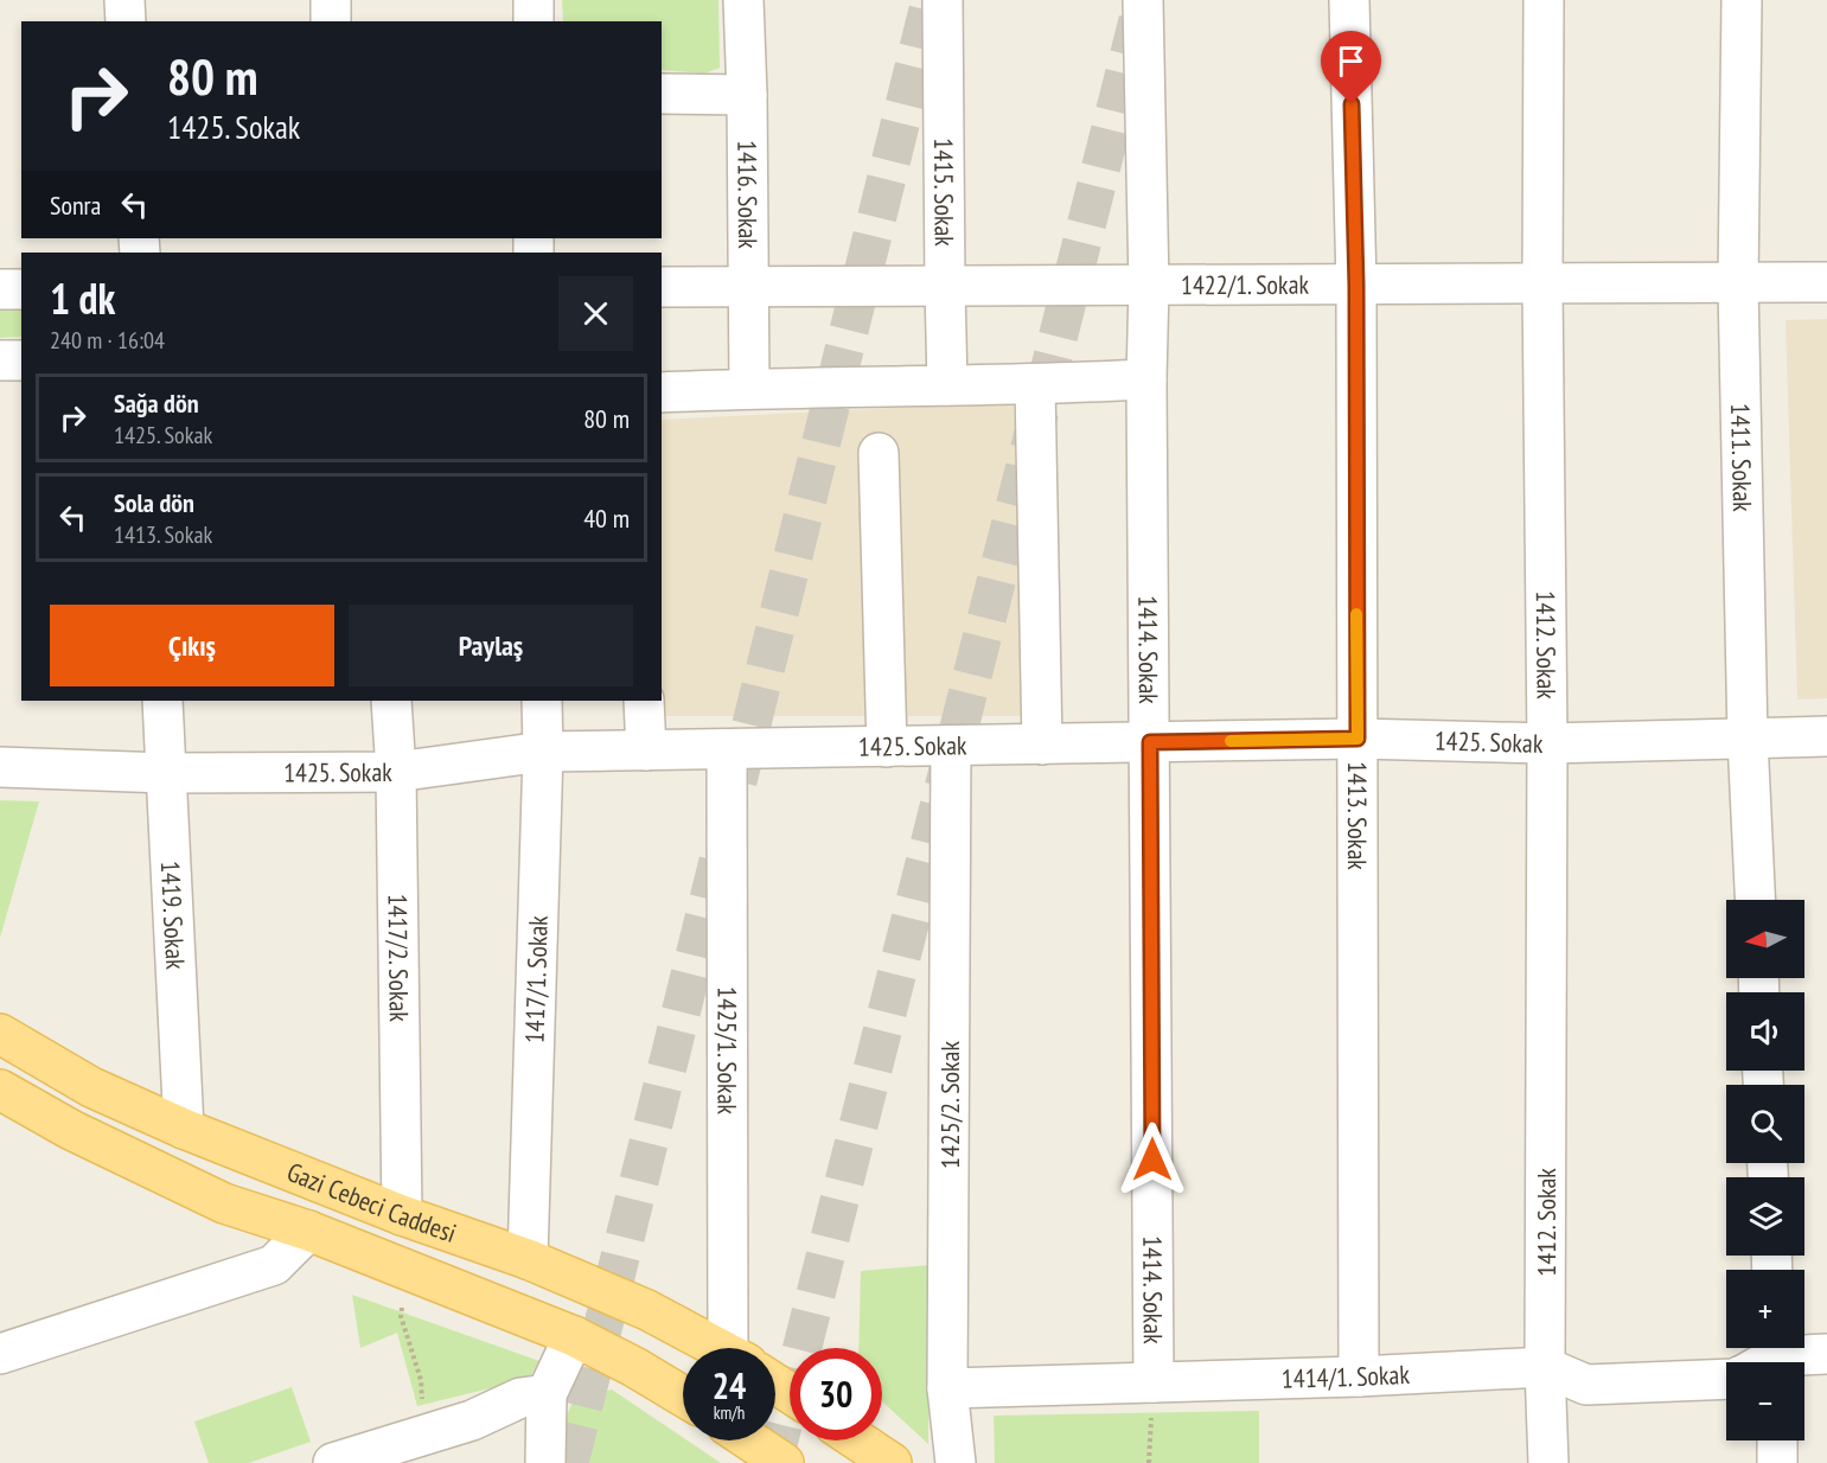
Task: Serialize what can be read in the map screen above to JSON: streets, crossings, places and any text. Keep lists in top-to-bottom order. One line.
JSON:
{"streets":{"main road":["Gazi Cebeci Caddesi"],"street":["1415. Sokak","1416. Sokak","1422/1. Sokak","1411. Sokak","1412. Sokak","1414. Sokak","1425. Sokak","1413. Sokak","1419. Sokak","1417/2. Sokak","1417/1. Sokak","1425/1. Sokak","1425/2. Sokak","1414/1. Sokak"]},"crossings":[["1415. Sokak","1422/1. Sokak"],["1416. Sokak","1422/1. Sokak"],["1422/1. Sokak","1411. Sokak"],["1422/1. Sokak","1412. Sokak"],["1422/1. Sokak","1414. Sokak"],["1422/1. Sokak","1413. Sokak"],["1411. Sokak","1425. Sokak"],["1412. Sokak","1425. Sokak"],["1412. Sokak","1414/1. Sokak"],["1414. Sokak","1425. Sokak"],["1414. Sokak","1414/1. Sokak"],["1425. Sokak","1413. Sokak"],["1425. Sokak","1419. Sokak"],["1425. Sokak","1417/2. Sokak"],["1425. Sokak","1417/1. Sokak"],["1425. Sokak","1425/1. Sokak"],["1425. Sokak","1425/2. Sokak"],["1413. Sokak","1414/1. Sokak"],["1419. Sokak","Gazi Cebeci Caddesi"],["1417/2. Sokak","Gazi Cebeci Caddesi"],["1417/1. Sokak","Gazi Cebeci Caddesi"],["1425/2. Sokak","1414/1. Sokak"]],"north":"left","page":{"turn":["80 m","1425. Sokak"],"then":"Sonra","heading":["1 dk","240 m · 16:04"],"list":[{"name":"Sağa dön","note":"1425. Sokak","value":"80 m"},{"name":"Sola dön","note":"1413. Sokak","value":"40 m"}],"buttons":["Çıkış","Paylaş"],"map_buttons":["+","−"],"speed":"24 km/h","limit":"30"}}
